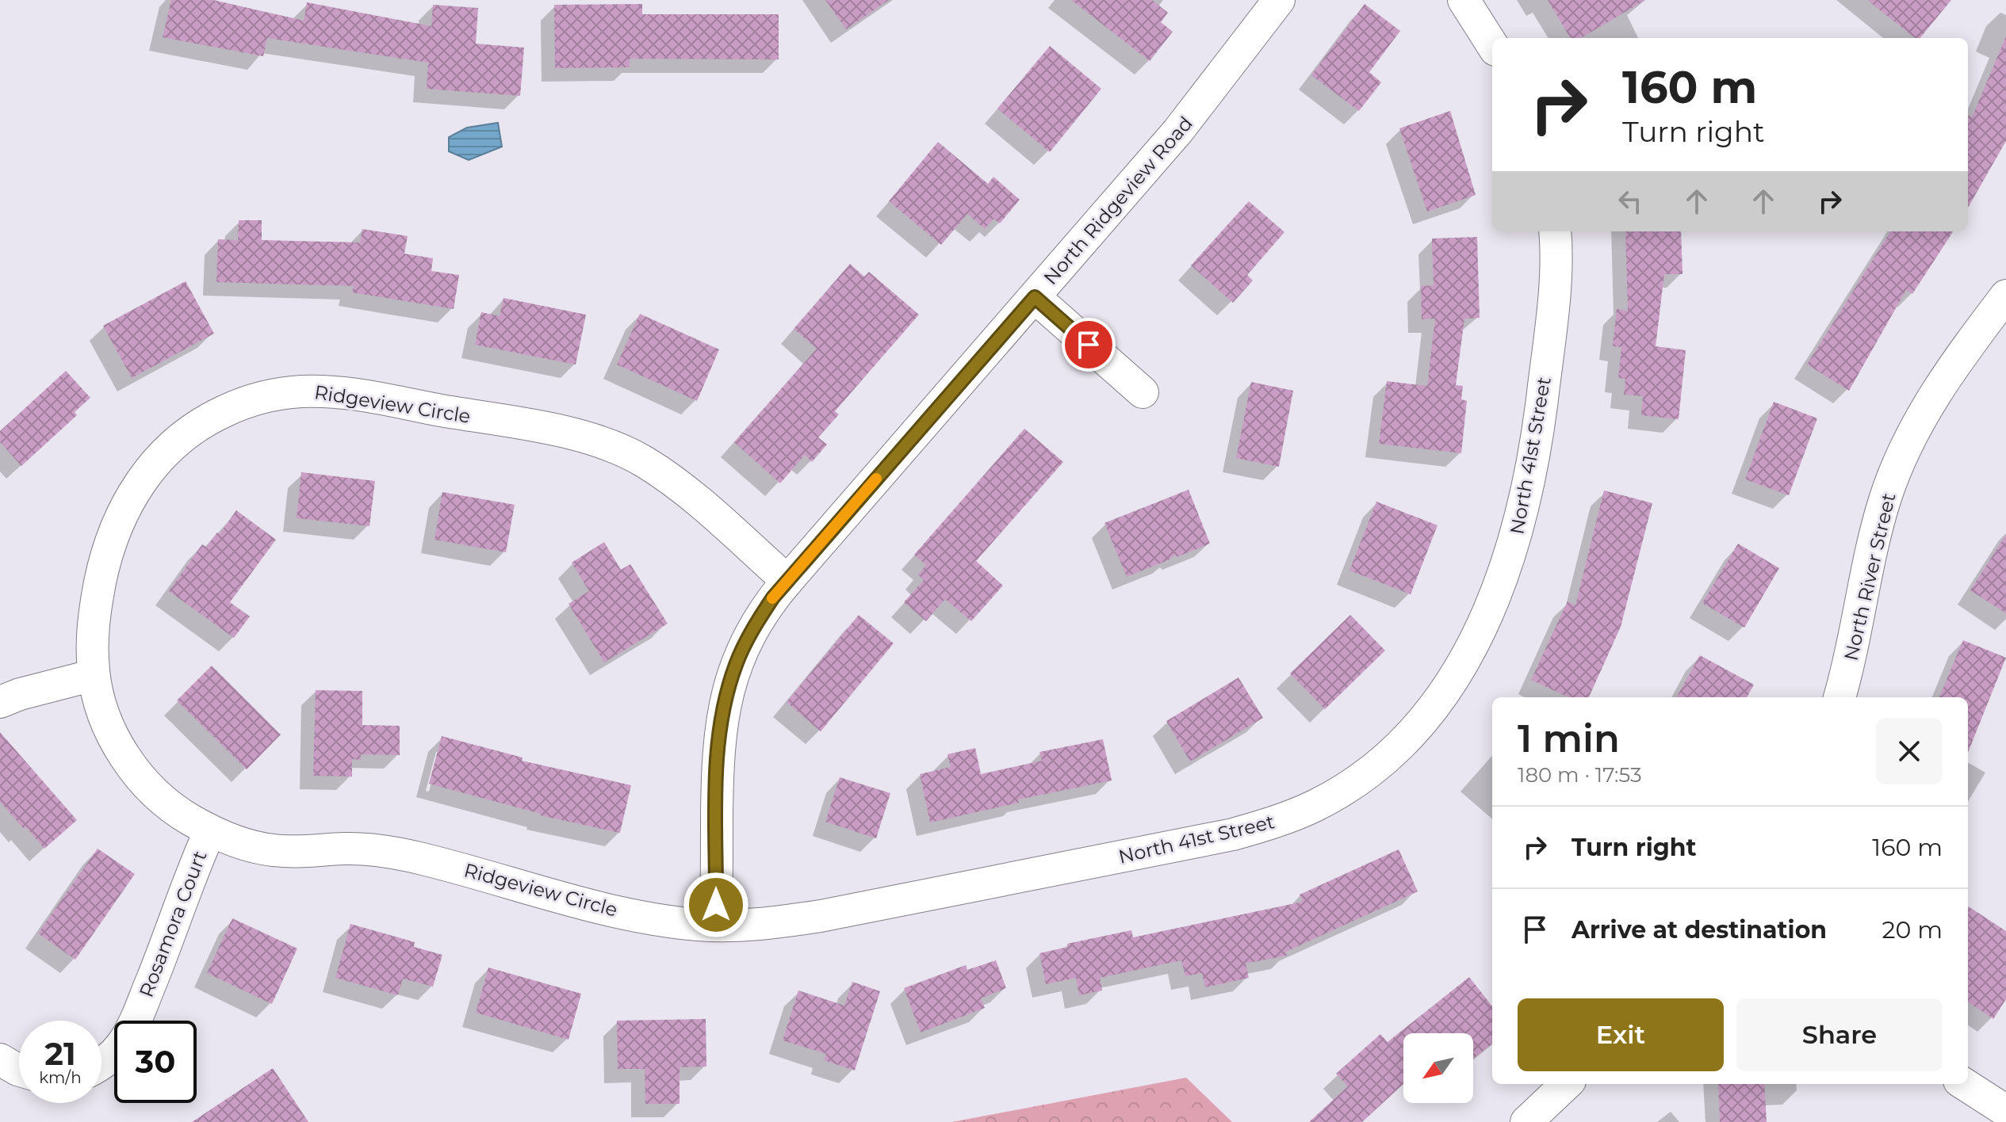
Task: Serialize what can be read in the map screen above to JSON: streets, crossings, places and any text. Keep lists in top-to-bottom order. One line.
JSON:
{"streets":{"street":["North Ridgeview Road","Ridgeview Circle","North 41st Street","North River Street","Rosamora Court"]},"crossings":[["North Ridgeview Road","Ridgeview Circle"],["North Ridgeview Road","North 41st Street"],["Ridgeview Circle","North 41st Street"],["Ridgeview Circle","Rosamora Court"]],"north":"bottom left","page":{"turn":["160 m","Turn right"],"heading":["1 min","180 m · 17:53"],"list":[{"name":"Turn right","value":"160 m"},{"name":"Arrive at destination","value":"20 m"}],"buttons":["Exit","Share"],"speed":"21 km/h","limit":"30"}}
